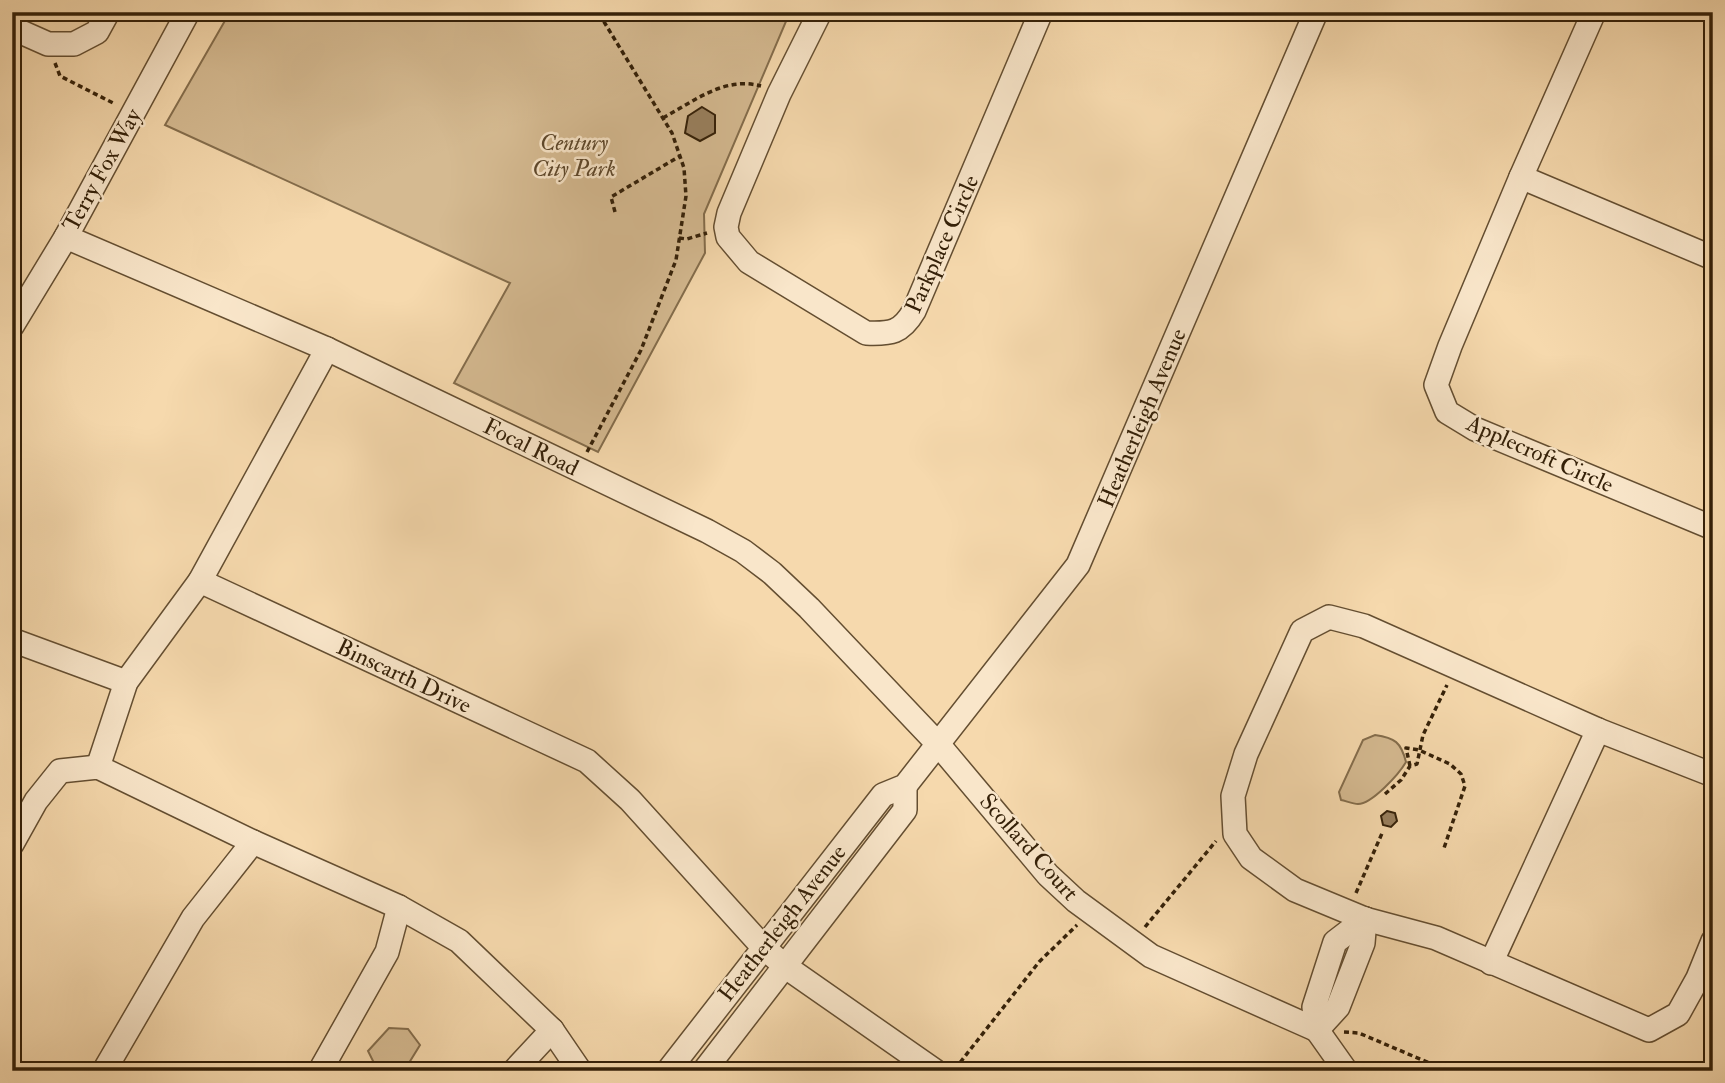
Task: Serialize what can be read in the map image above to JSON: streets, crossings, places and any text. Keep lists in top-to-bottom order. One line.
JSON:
{"streets":{"street":["Terry Fox Way","Parkplace Circle","Heatherleigh Avenue","Focal Road","Applecroft Circle","Binscarth Drive","Scollard Court"]},"crossings":[["Terry Fox Way","Focal Road"],["Heatherleigh Avenue","Focal Road"],["Heatherleigh Avenue","Binscarth Drive"],["Heatherleigh Avenue","Scollard Court"],["Focal Road","Scollard Court"]],"parks":["Century City Park"]}
